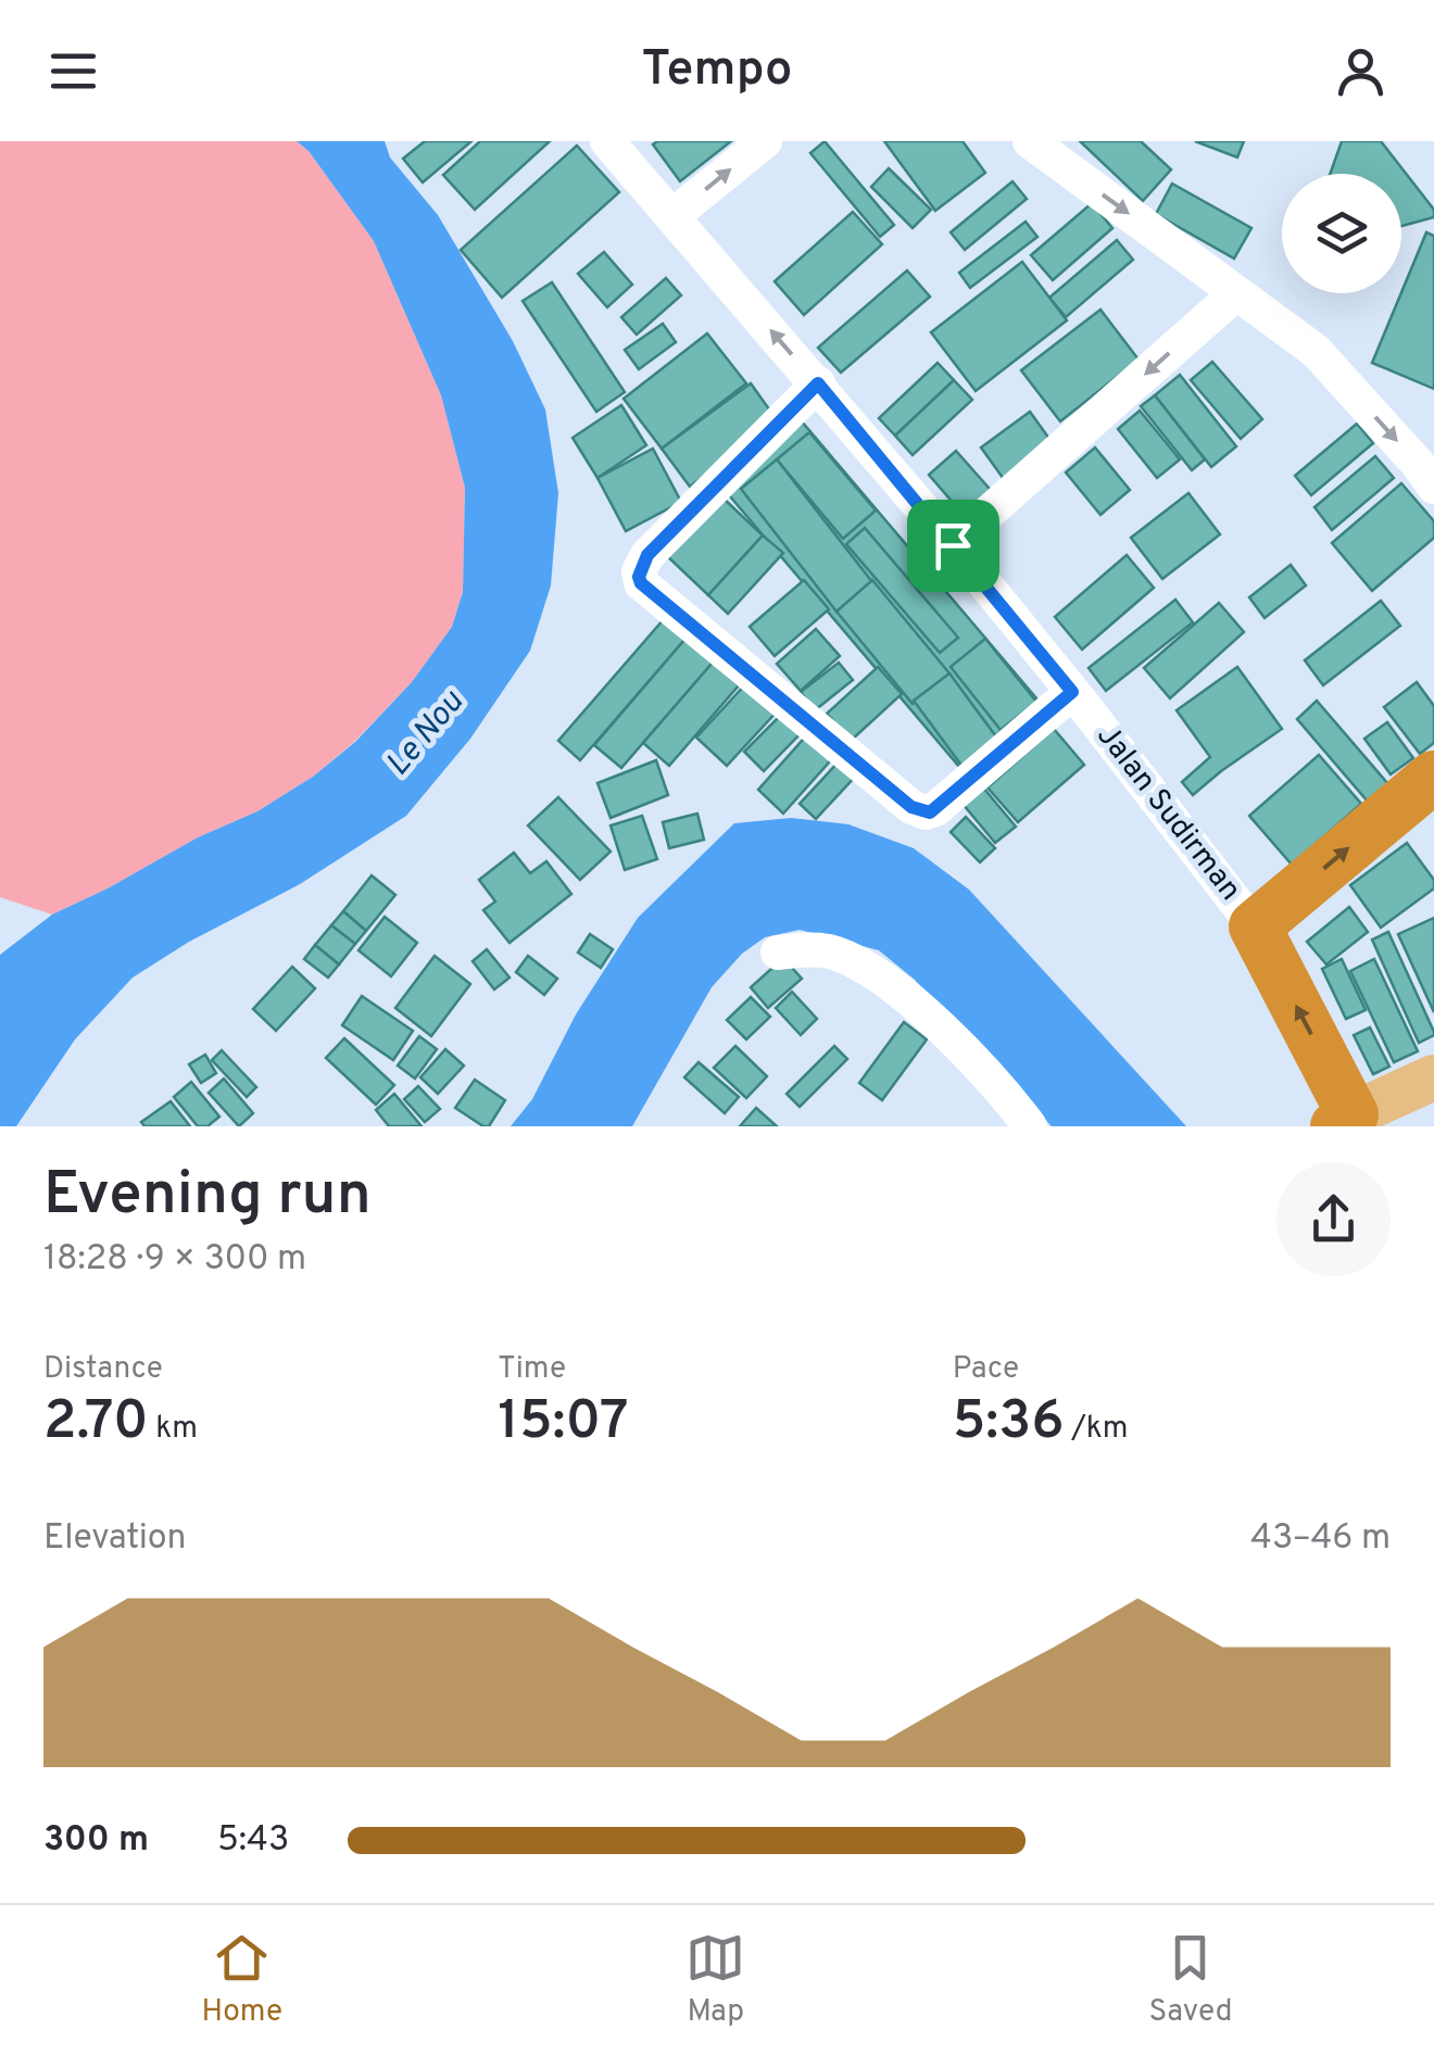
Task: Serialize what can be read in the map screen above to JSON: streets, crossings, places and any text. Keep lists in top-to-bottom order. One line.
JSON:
{"streets":{"highway":["Jalan Sudirman"]},"one_way":["Jalan Sudirman"],"water":["Le Nou"],"page":{"header":"Tempo","heading":["Evening run","18:28 · 9 × 300 m"],"stats":[["Distance","2.70 km"],["Time","15:07"],["Pace","5:36 /km"]],"chart":["Elevation","43–46 m"],"list":[{"name":"300 m","note":"5:43"}],"tabs":["Home","Map","Saved"]}}
